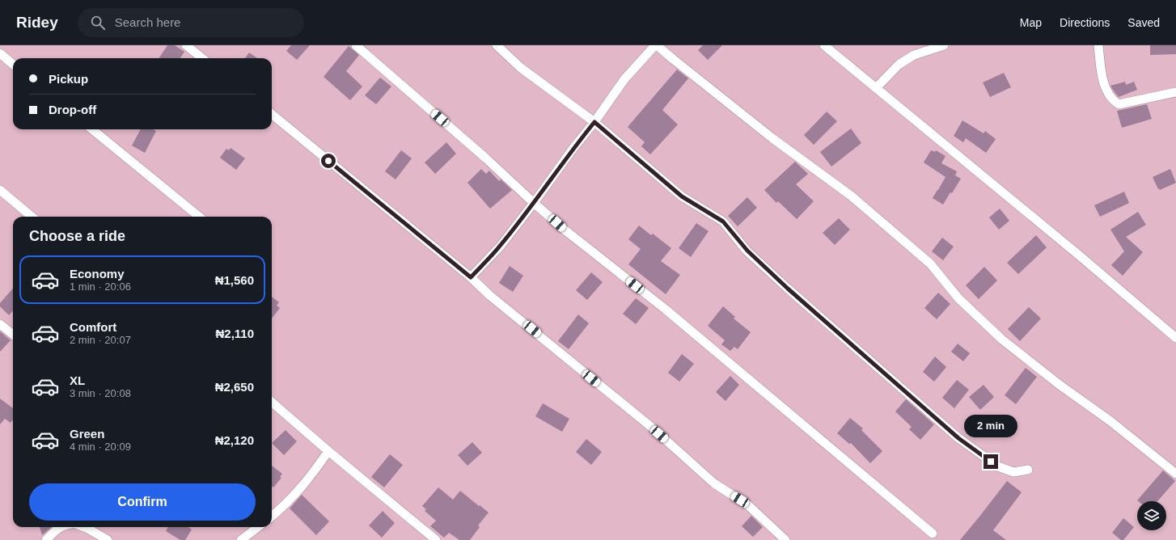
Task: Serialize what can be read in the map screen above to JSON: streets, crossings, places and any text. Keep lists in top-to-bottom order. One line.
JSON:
{"page":{"header":"Ridey","search":"Search here","nav":["Map","Directions","Saved"],"banner":["Pickup","Drop-off"],"heading":"Choose a ride","list":[{"name":"Economy","note":"1 min · 20:06","value":"₦1,560"},{"name":"Comfort","note":"2 min · 20:07","value":"₦2,110"},{"name":"XL","note":"3 min · 20:08","value":"₦2,650"},{"name":"Green","note":"4 min · 20:09","value":"₦2,120"}],"bubble":"2 min","buttons":"Confirm"}}
